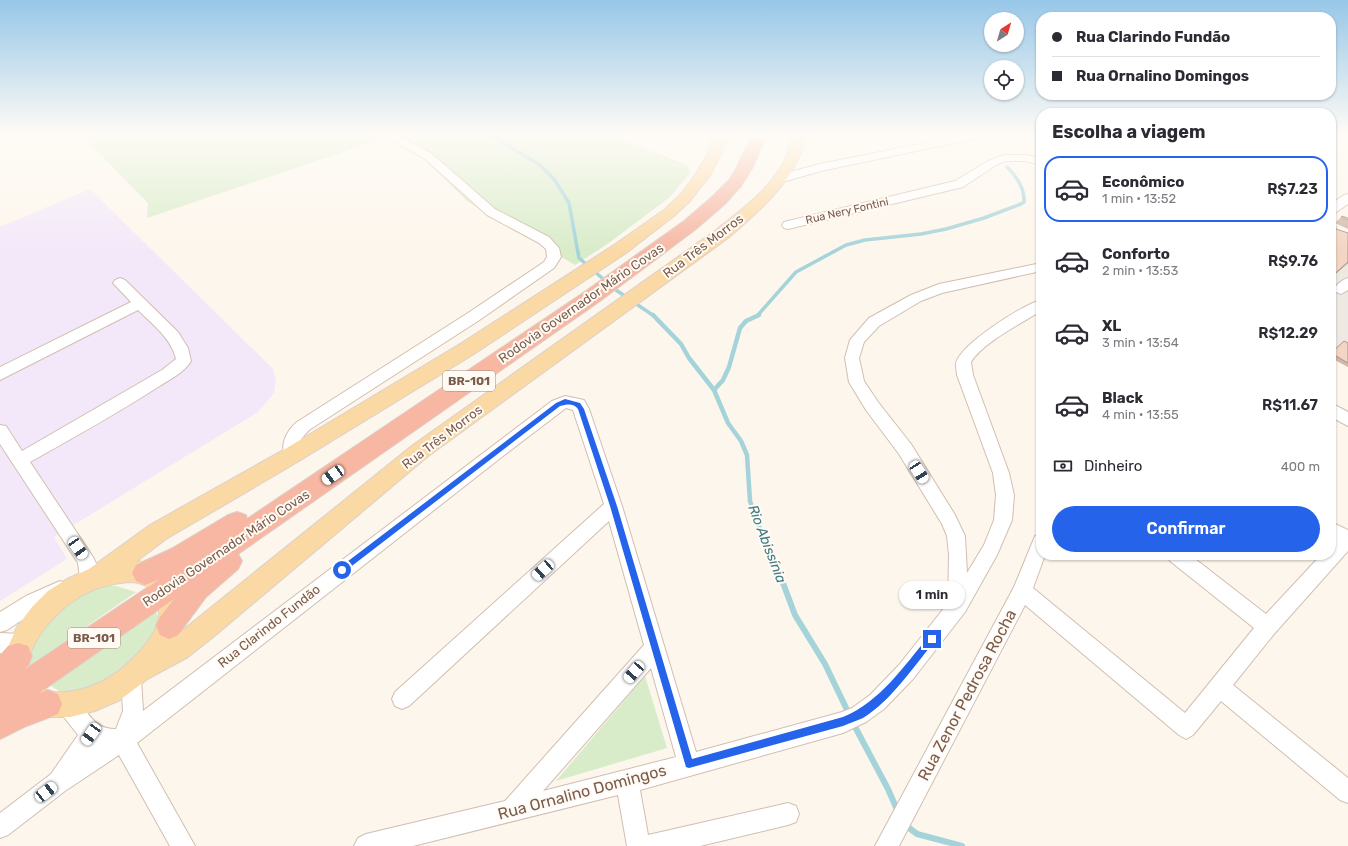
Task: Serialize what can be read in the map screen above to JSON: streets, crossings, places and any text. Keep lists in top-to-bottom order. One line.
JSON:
{"streets":{"highway":["Rodovia Governador Mário Covas","BR-101"],"main road":["Rua Três Morros"],"street":["Rua Nery Fontini","Rua Clarindo Fundão","Rua Zenor Pedrosa Rocha","Rua Ornalino Domingos"]},"water":["Rio Abissínia"],"north":"top right","page":{"banner":["Rua Clarindo Fundão","Rua Ornalino Domingos"],"heading":"Escolha a viagem","list":[{"name":"Econômico","note":"1 min · 13:52","value":"R$7.23"},{"name":"Conforto","note":"2 min · 13:53","value":"R$9.76"},{"name":"XL","note":"3 min · 13:54","value":"R$12.29"},{"name":"Black","note":"4 min · 13:55","value":"R$11.67"}],"pay":["Dinheiro","400 m"],"buttons":"Confirmar","bubble":"1 min"}}
